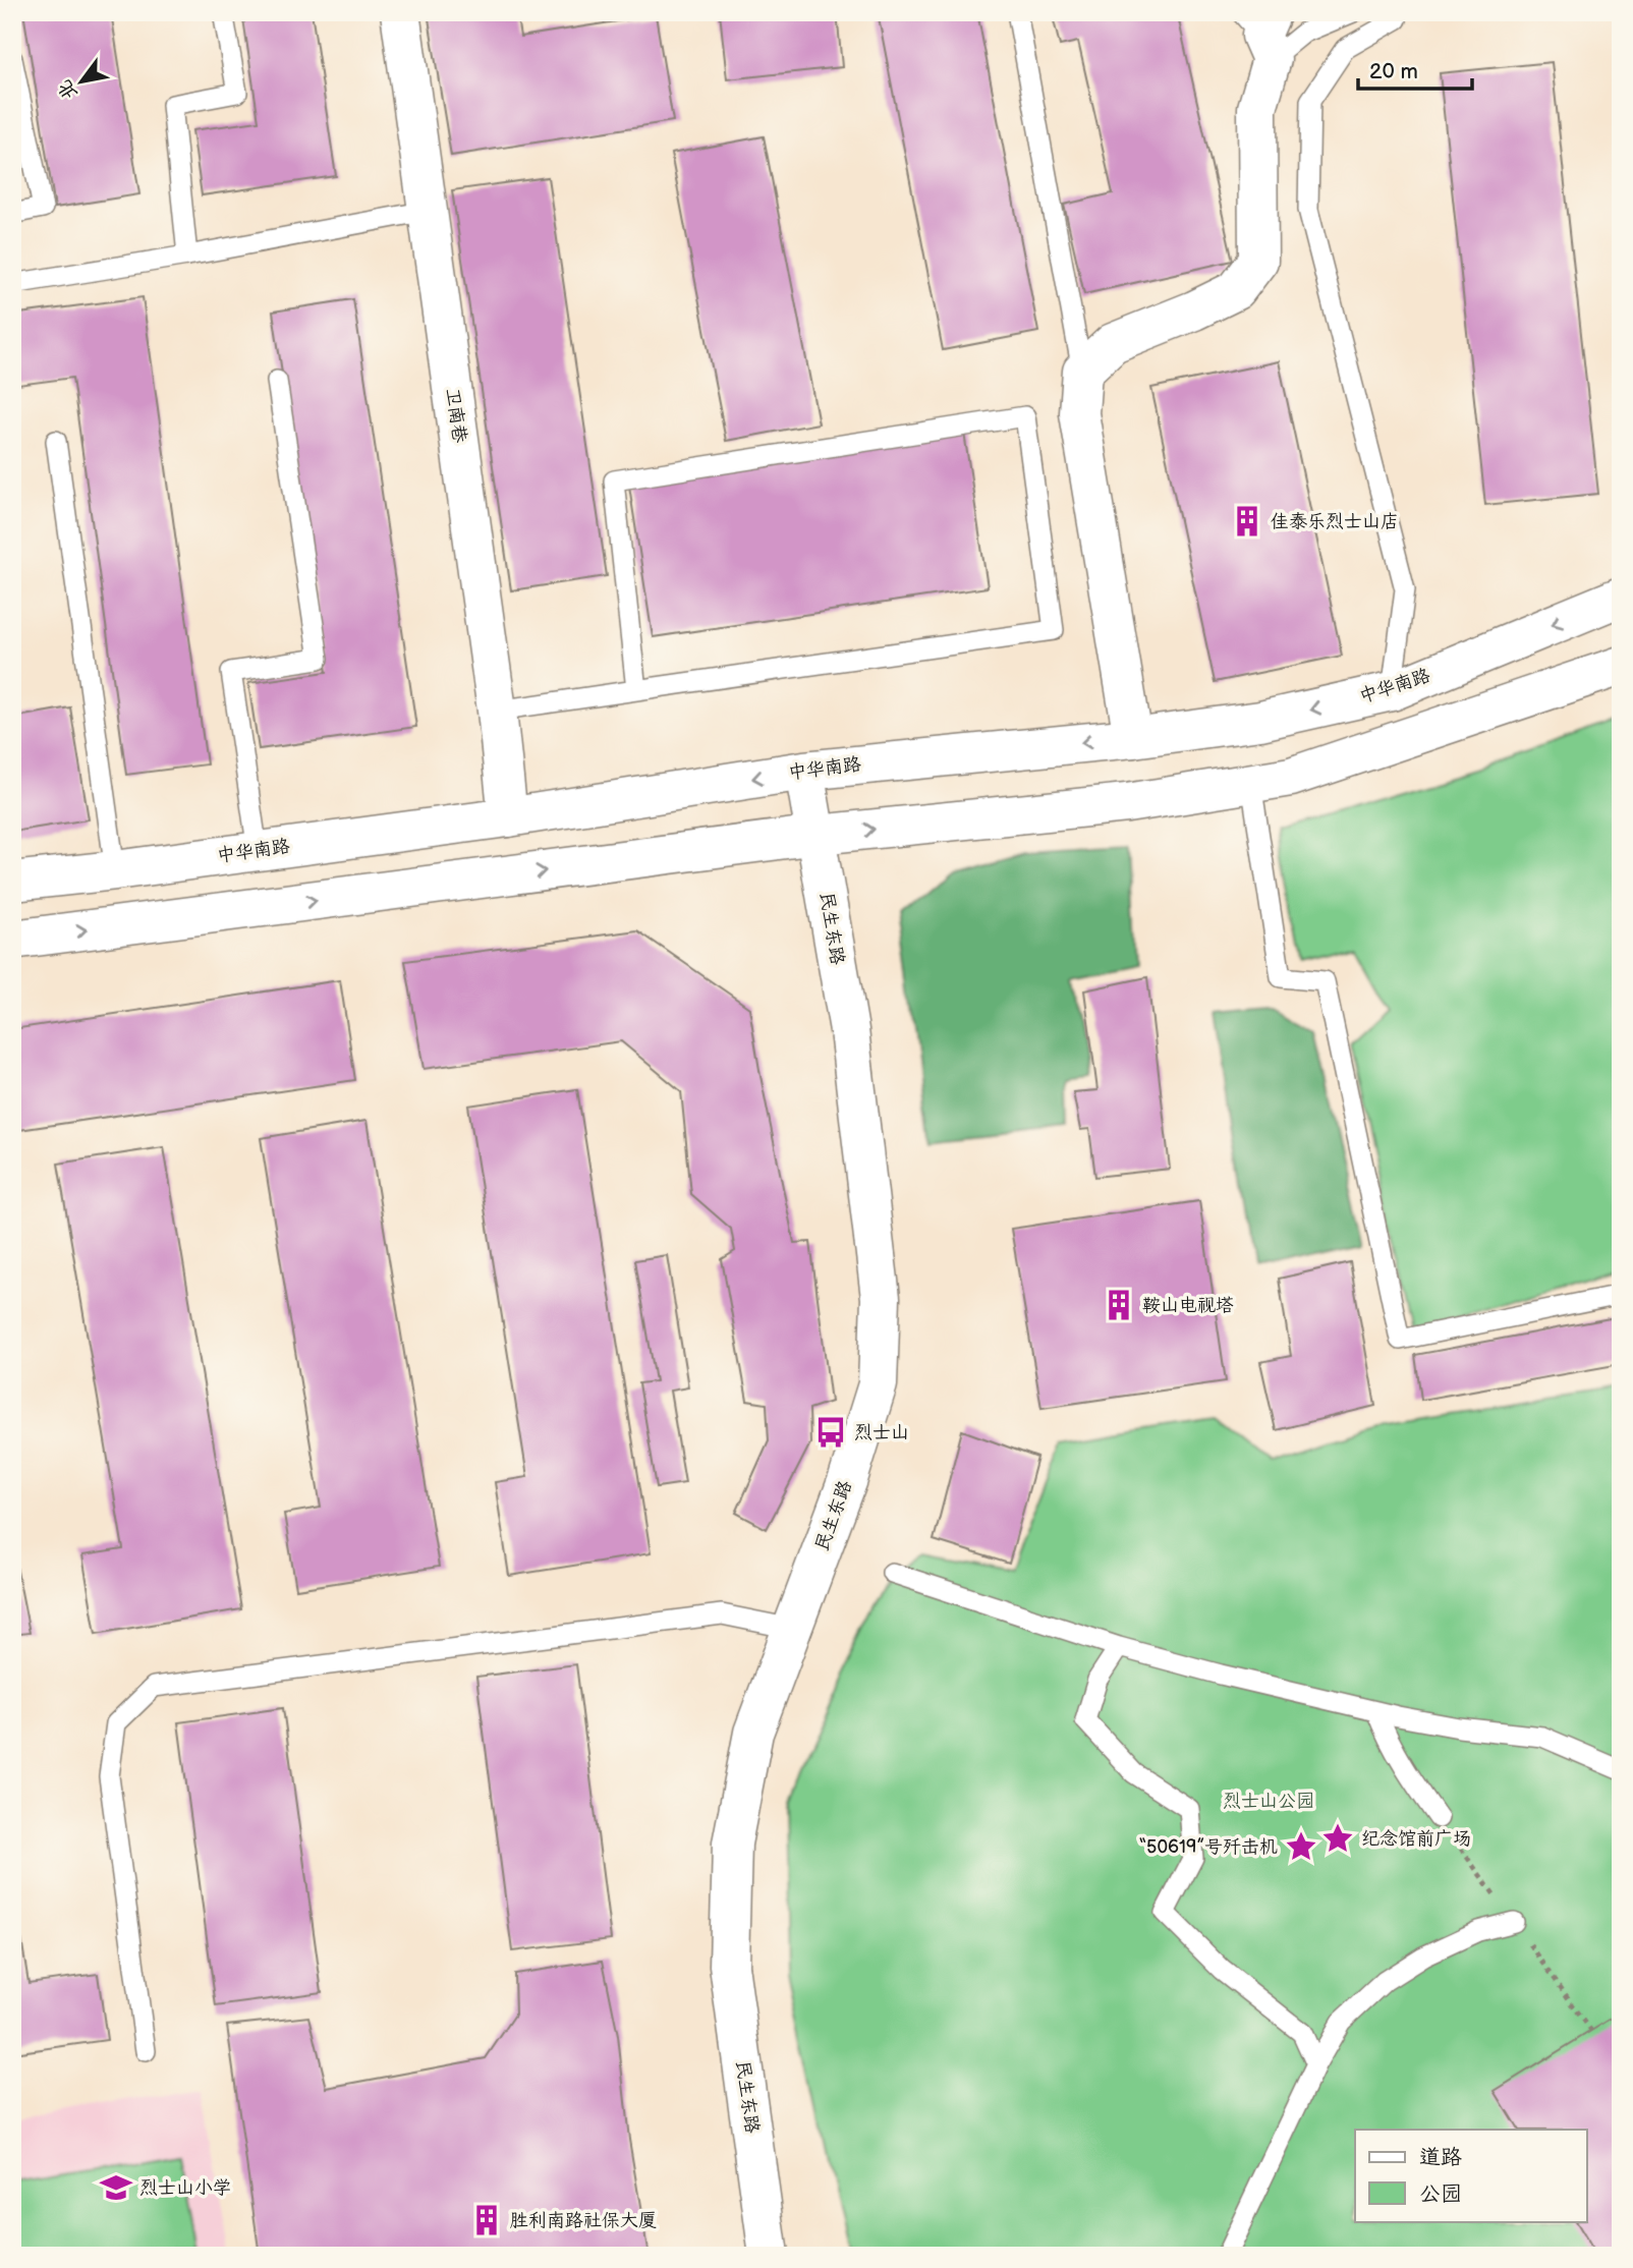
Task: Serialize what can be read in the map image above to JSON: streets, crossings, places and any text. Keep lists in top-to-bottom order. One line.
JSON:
{"streets":{"main road":["卫南巷","中华南路","民生东路"]},"crossings":[["卫南巷","中华南路"],["中华南路","民生东路"]],"parks":["烈士山公园"],"places":{"building":["佳泰乐烈士山店","鞍山电视塔","胜利南路社保大厦"],"bus stop":["烈士山"],"place":["纪念馆前广场","“50619”号歼击机"],"school or university":["烈士山小学"]},"legend":["道路","公园"],"scale_bar":"20 m","north":"bottom left"}
